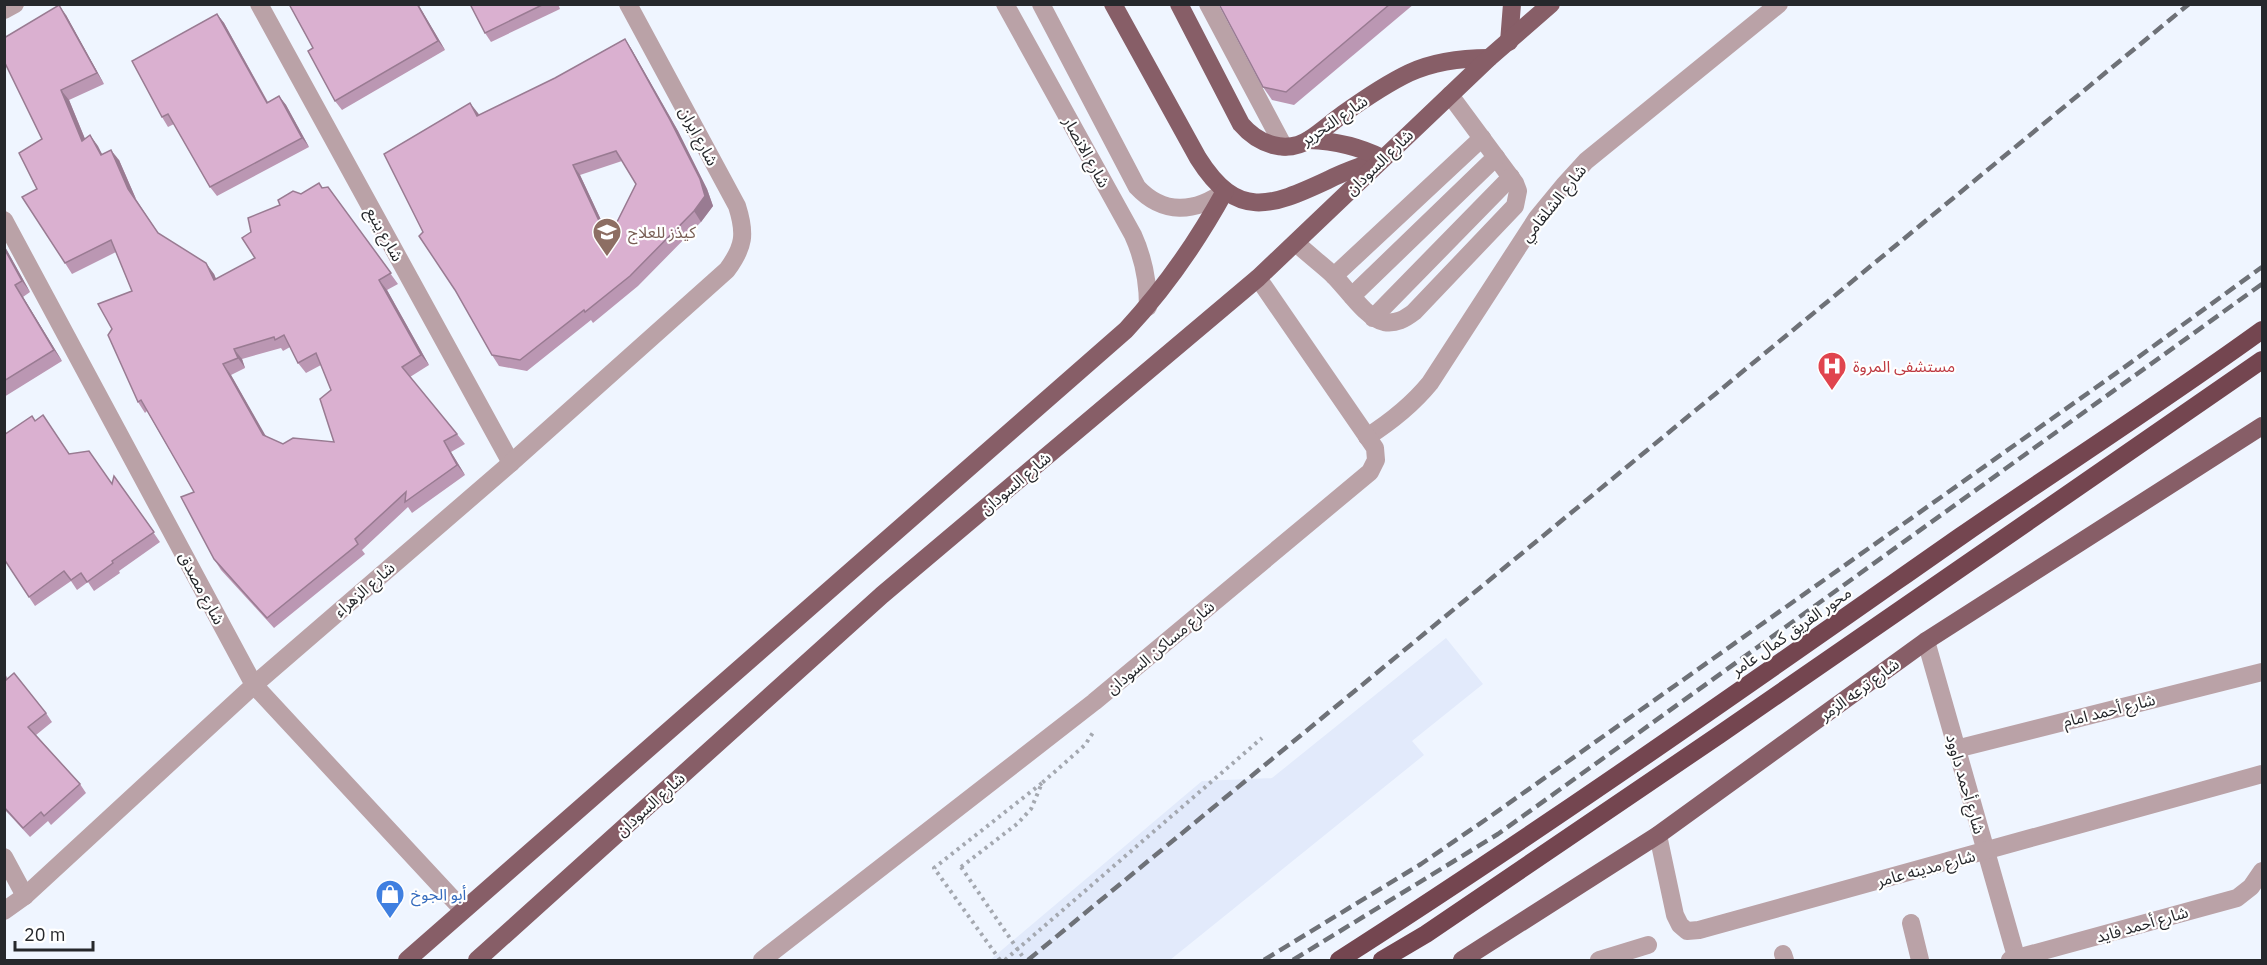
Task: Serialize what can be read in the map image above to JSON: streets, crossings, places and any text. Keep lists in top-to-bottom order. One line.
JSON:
{"streets":{"highway":["محور الفريق كمال عامر"],"main road":["شارع التحرير","شارع السودان","شارع ترعه الزمر"],"street":["شارع ايران","شارع الانصار","شارع الشلقامي","شارع ينبع","شارع مصدق","شارع الزهراء","شارع مساكن السودان","شارع أحمد امام","شارع أحمد داوود","شارع مدينه عامر","شارع أحمد فايد"]},"crossings":[["شارع التحرير","شارع السودان"],["شارع ايران","شارع الزهراء"],["شارع السودان","شارع مساكن السودان"],["شارع الشلقامي","شارع مساكن السودان"],["شارع ينبع","شارع الزهراء"],["شارع مصدق","شارع الزهراء"],["شارع ترعه الزمر","شارع أحمد داوود"],["شارع ترعه الزمر","شارع مدينه عامر"],["شارع أحمد امام","شارع أحمد داوود"],["شارع أحمد داوود","شارع مدينه عامر"],["شارع أحمد داوود","شارع أحمد فايد"]],"places":{"school or university":["كيذز للعلاج"],"hospital":["مستشفى المروة"],"shop":["أبو الجوخ"]},"scale_bar":"20 m"}
